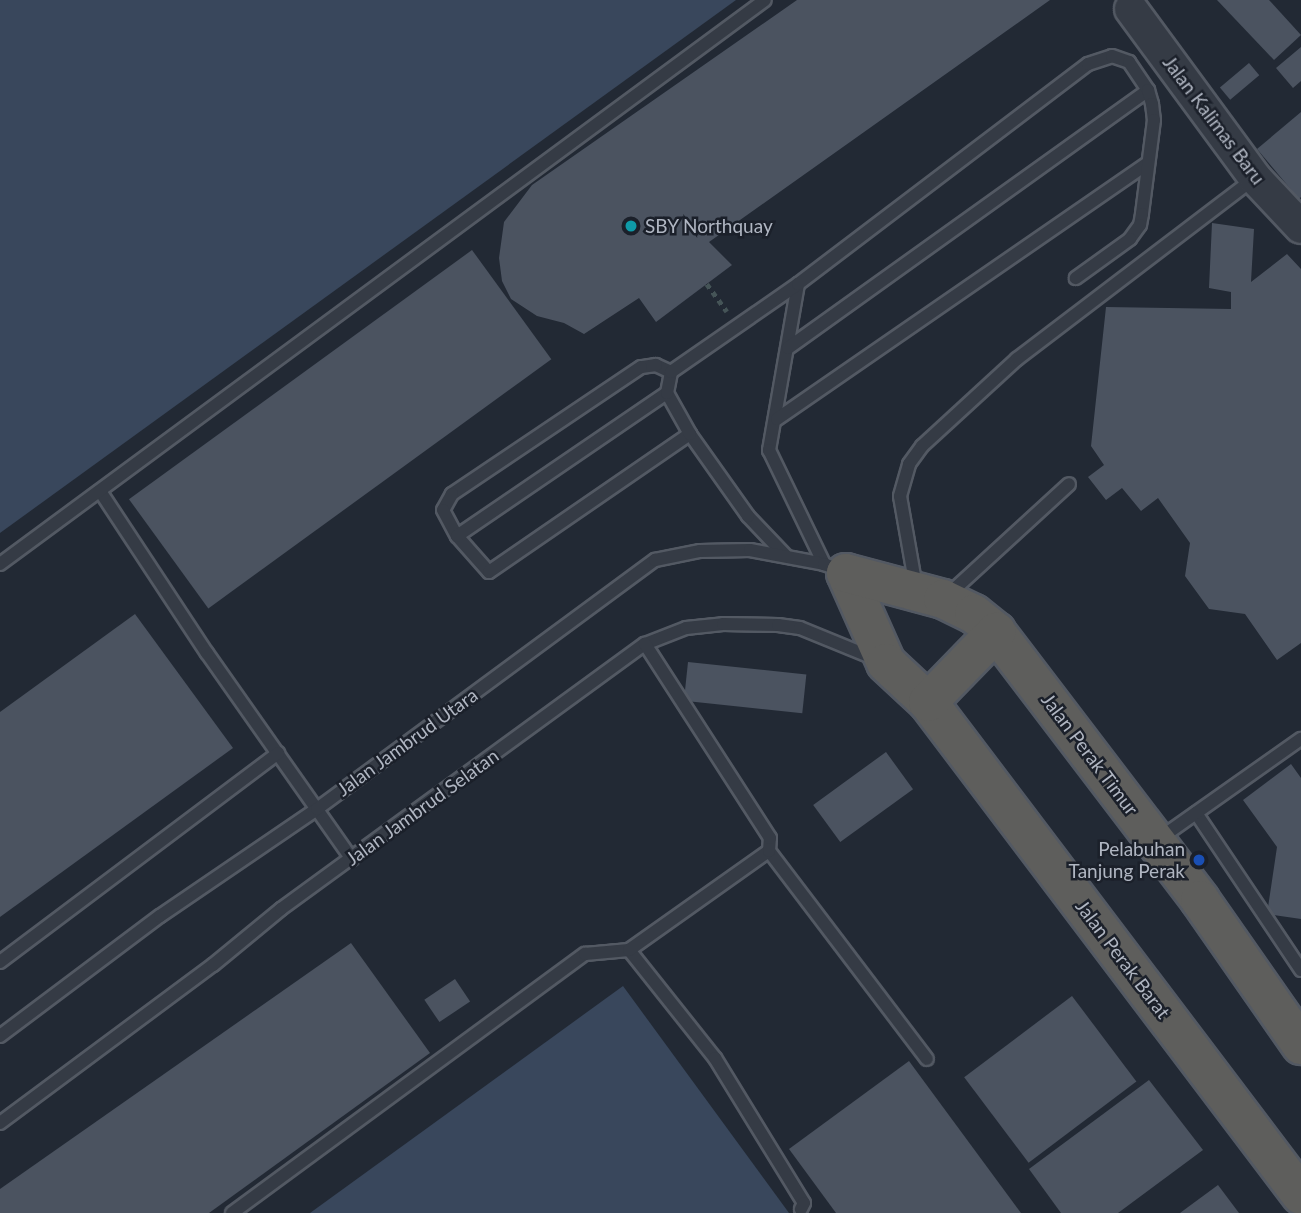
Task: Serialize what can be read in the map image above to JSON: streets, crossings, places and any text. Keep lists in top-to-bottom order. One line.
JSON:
{"streets":{"highway":["Jalan Perak Timur","Jalan Perak Barat"],"street":["Jalan Kalimas Baru"],"lane":["Jalan Jambrud Utara","Jalan Jambrud Selatan"]},"crossings":[["Jalan Jambrud Utara","Jalan Perak Timur"],["Jalan Jambrud Selatan","Jalan Perak Barat"]],"places":["SBY Northquay","Pelabuhan Tanjung Perak"]}
